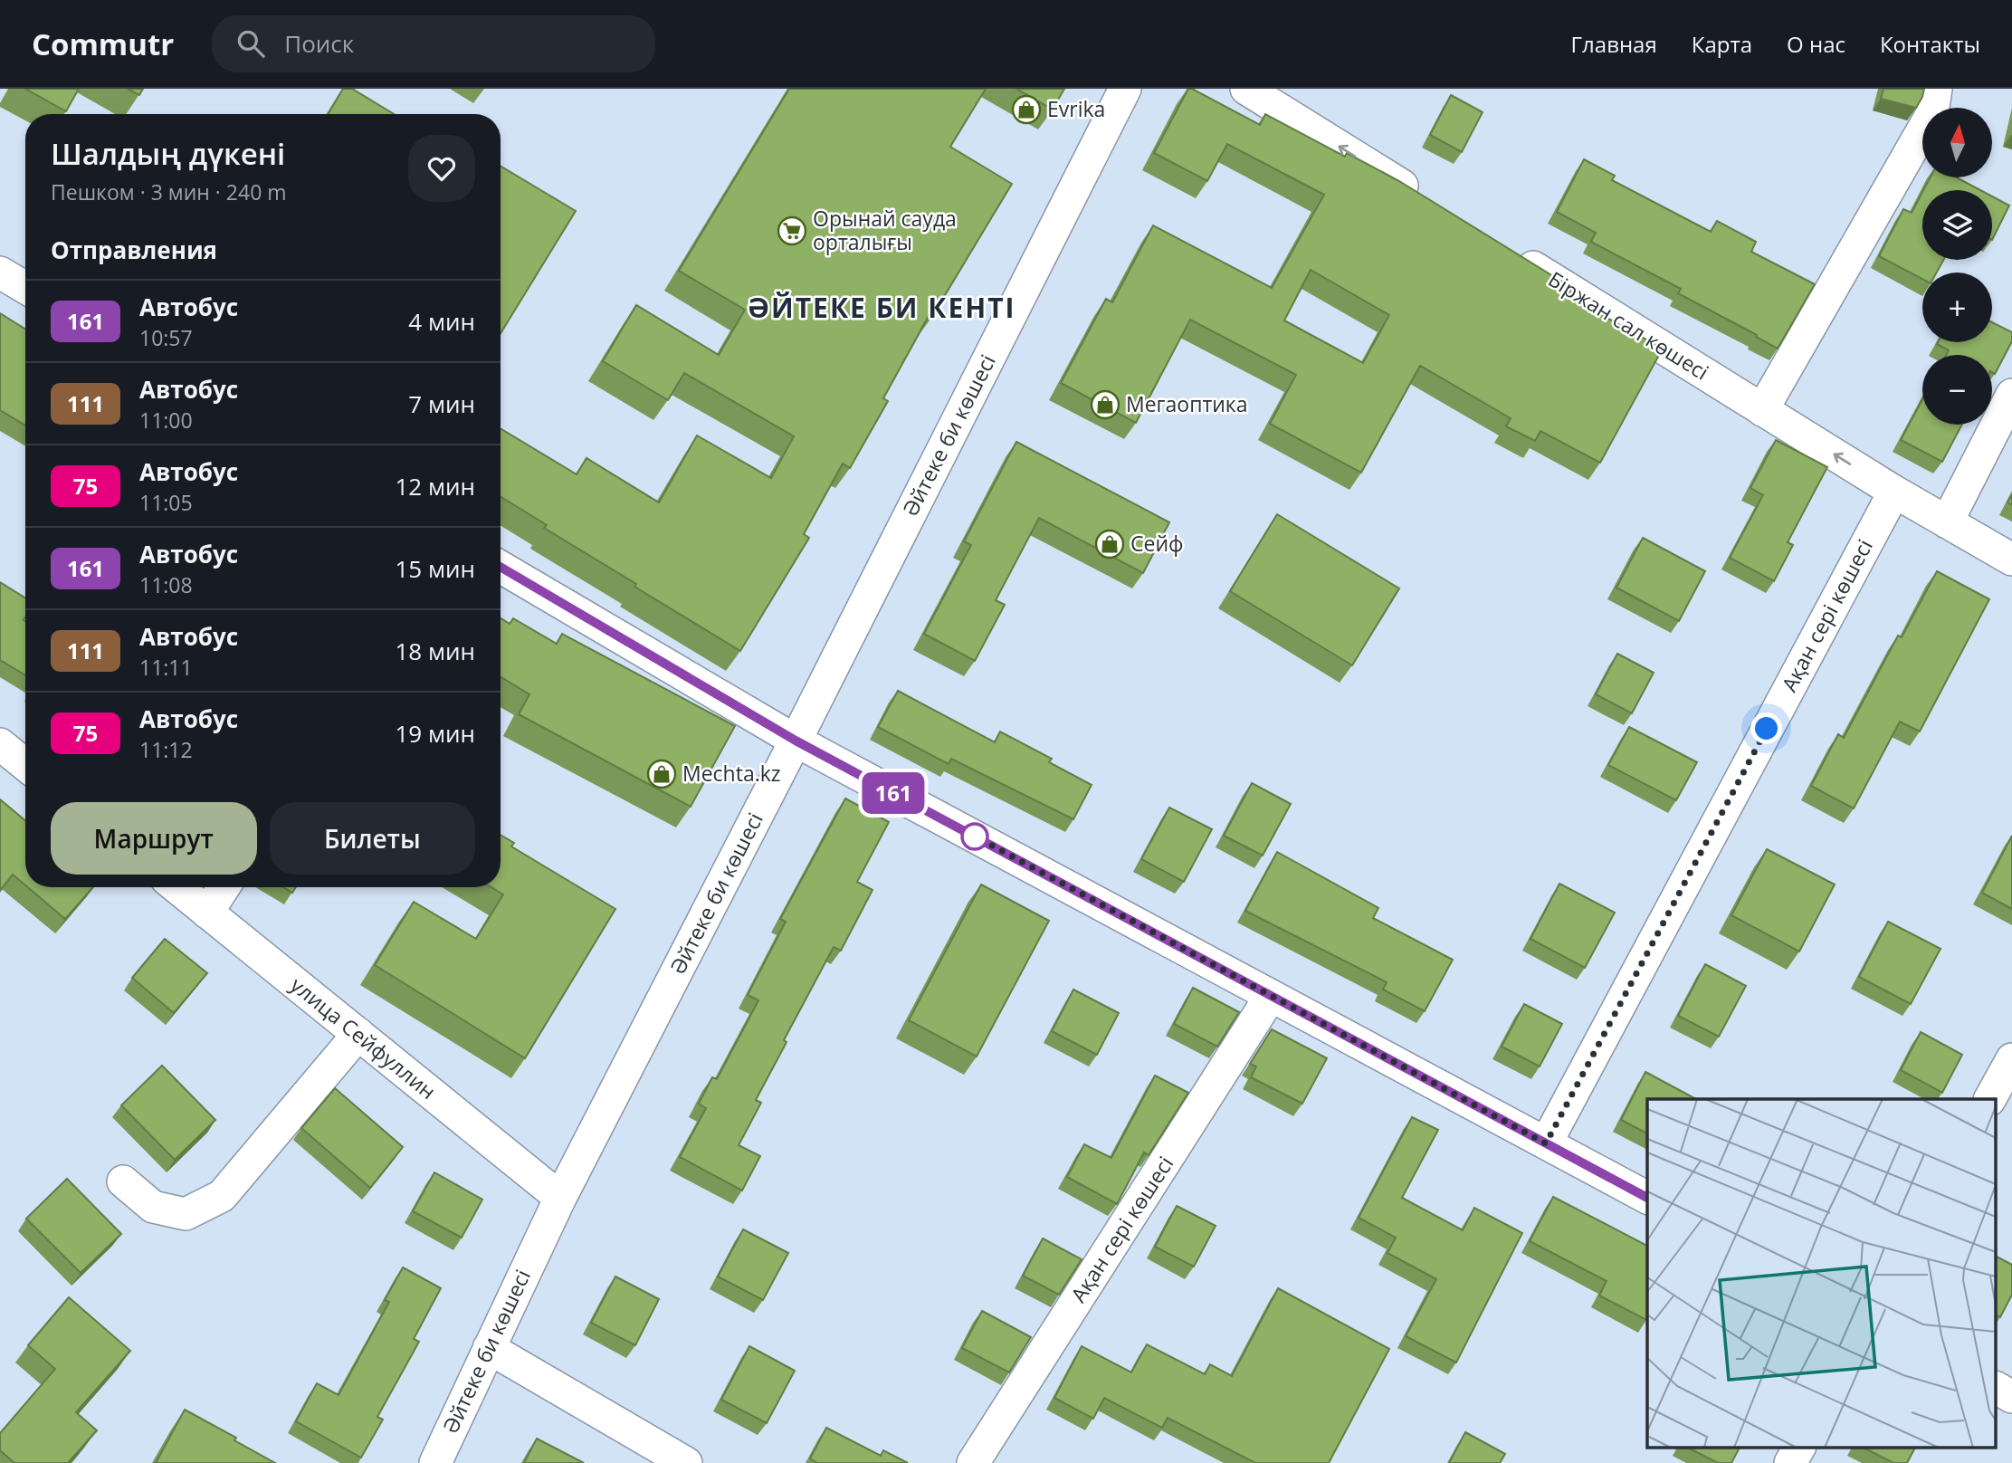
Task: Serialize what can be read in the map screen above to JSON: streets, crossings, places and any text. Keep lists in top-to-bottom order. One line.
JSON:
{"streets":{"street":["Біржан сал көшесі","Әйтеке би көшесі","Ақан сері көшесі","улица Сейфуллин"]},"crossings":[["Біржан сал көшесі","Ақан сері көшесі"],["Әйтеке би көшесі","улица Сейфуллин"]],"districts":["ӘЙТЕКЕ БИ КЕНТІ"],"places":{"shop":["Evrika","Мегаоптика","Сейф","Mechta.kz"],"supermarket":["Орынай сауда орталығы"]},"lines":["bus line 161"],"north":"top","page":{"header":"Commutr","search":"Поиск","nav":["Главная","Карта","О нас","Контакты"],"on_map":"161","map_buttons":["+","−"],"heading":[["Шалдың дүкені","Пешком · 3 мин · 240 m"],"Отправления"],"list":[{"mark":"161","name":"Автобус","note":"10:57","value":"4 мин"},{"mark":"111","name":"Автобус","note":"11:00","value":"7 мин"},{"mark":"75","name":"Автобус","note":"11:05","value":"12 мин"},{"mark":"161","name":"Автобус","note":"11:08","value":"15 мин"},{"mark":"111","name":"Автобус","note":"11:11","value":"18 мин"},{"mark":"75","name":"Автобус","note":"11:12","value":"19 мин"}],"buttons":["Маршрут","Билеты"]}}
